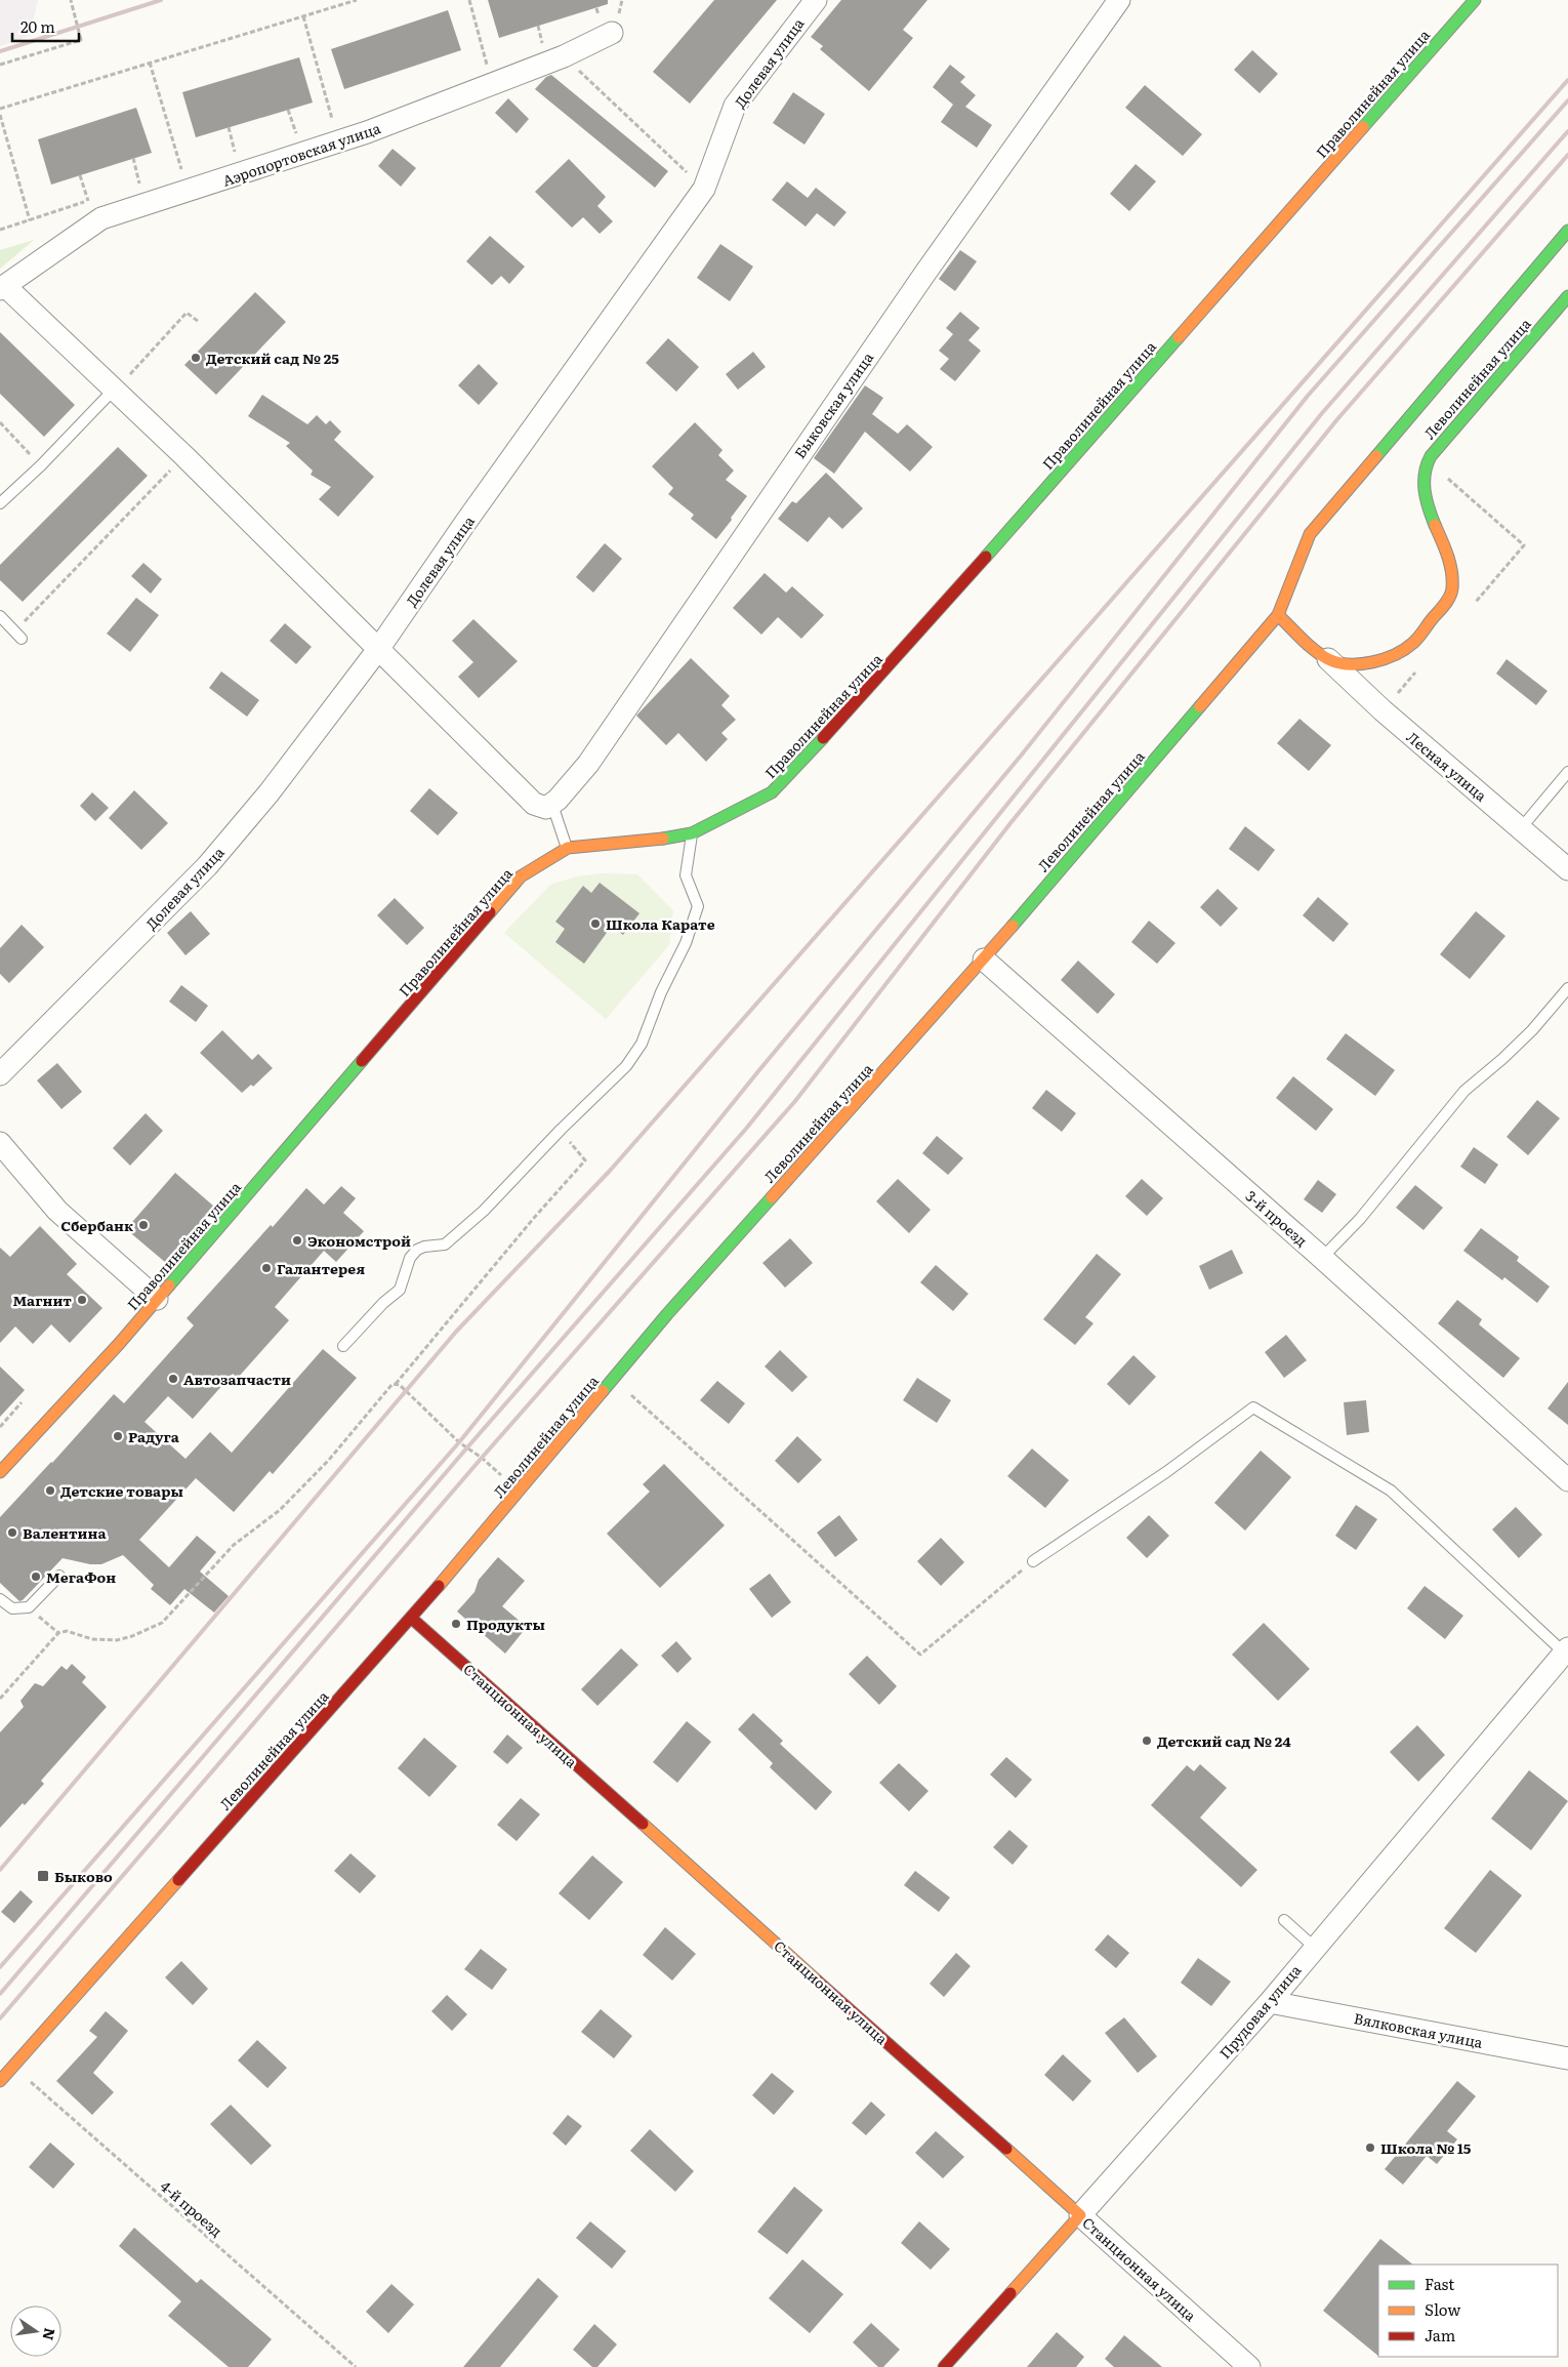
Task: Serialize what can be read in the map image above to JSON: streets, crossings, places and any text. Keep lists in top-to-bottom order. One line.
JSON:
{"streets":{"main road":["Праволинейная улица","Леволинейная улица","Станционная улица","Прудовая улица"],"street":["Долевая улица","Аэропортовская улица","Быковская улица","Лесная улица","3-й проезд","Вялковская улица"],"path":["4-й проезд"]},"crossings":[["Леволинейная улица","Лесная улица"],["Леволинейная улица","3-й проезд"],["Леволинейная улица","Станционная улица"],["Леволинейная улица","4-й проезд"],["Станционная улица","Прудовая улица"],["Прудовая улица","Вялковская улица"]],"places":{"other":["Детский сад № 25","Школа Карате","Сбербанк","Экономстрой","Галантерея","Магнит","Автозапчасти","Радуга","Детские товары","Валентина","МегаФон","Продукты","Детский сад № 24","Школа № 15"],"transit":["Быково"]},"legend":["Fast","Slow","Jam"],"scale_bar":"20 m","north":"right"}
